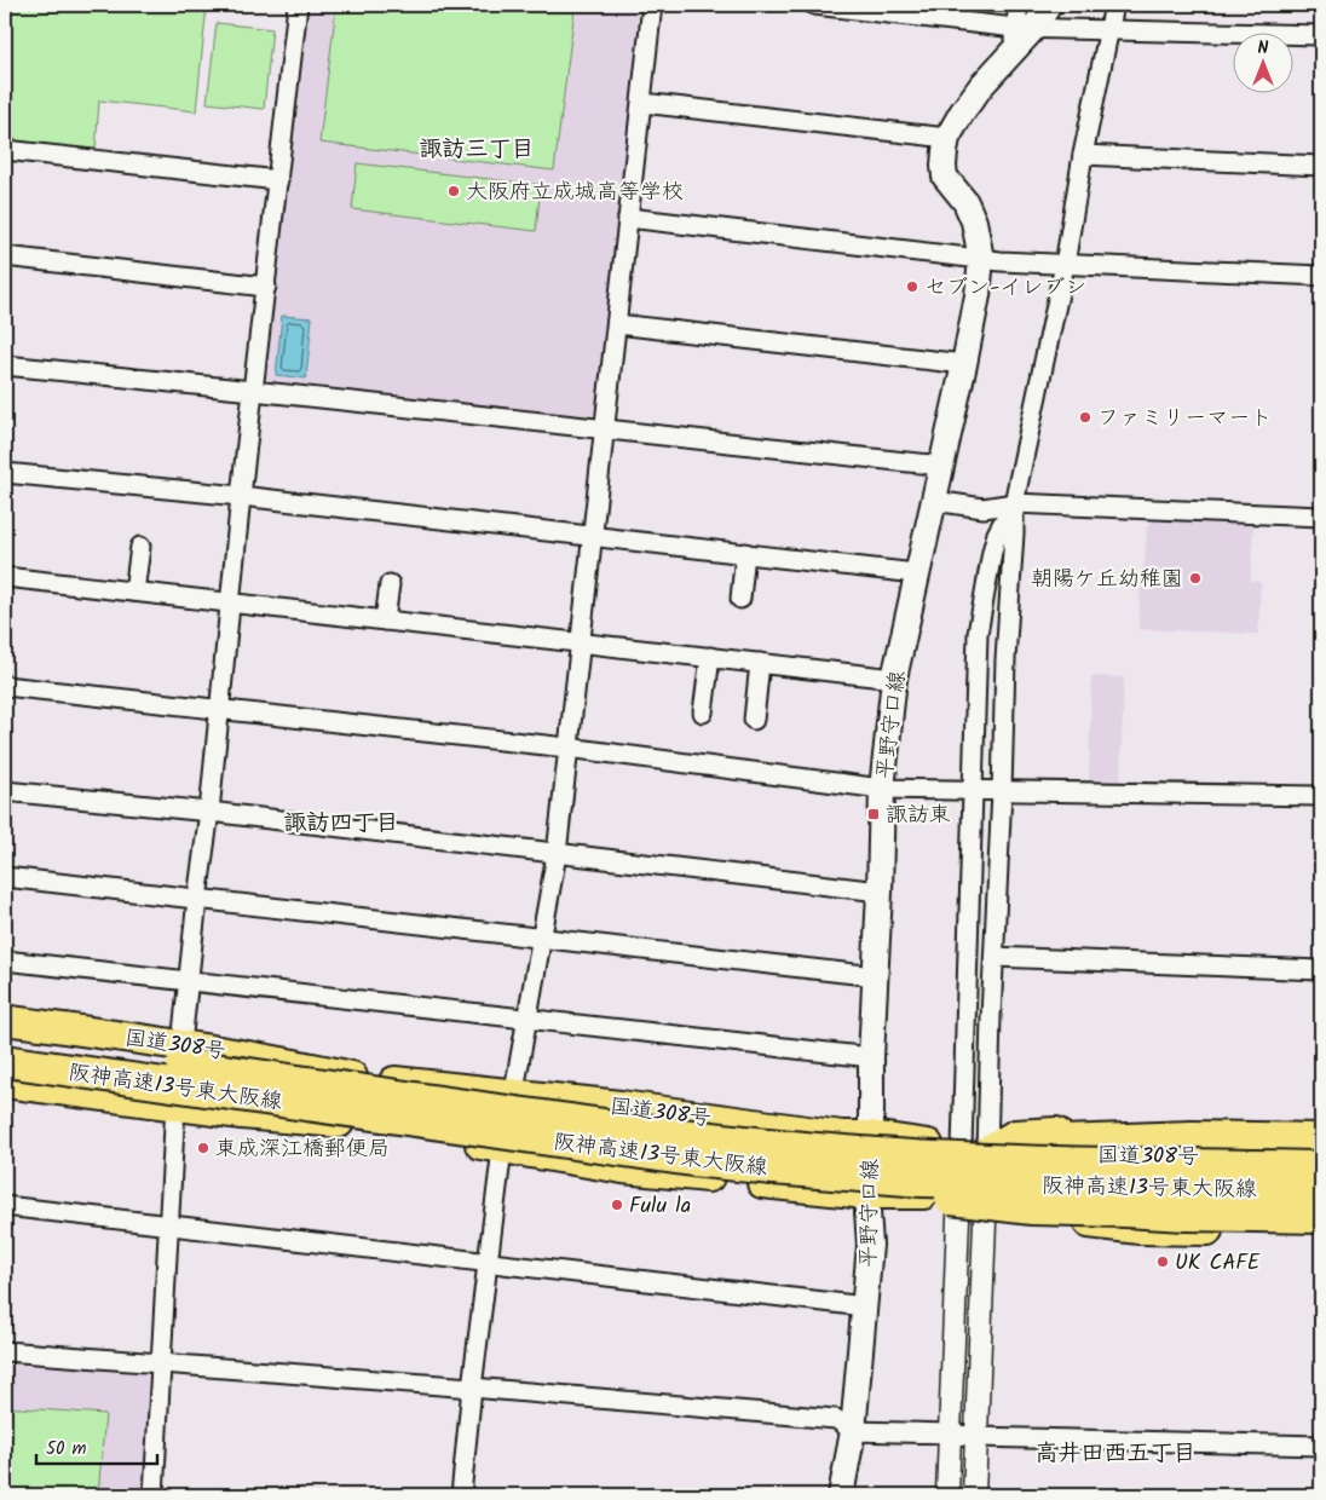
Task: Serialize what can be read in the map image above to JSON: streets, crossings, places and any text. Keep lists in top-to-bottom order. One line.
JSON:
{"streets":{"highway":["国道308号","阪神高速13号東大阪線"],"main road":["平野守口線"]},"crossings":[["平野守口線","国道308号"]],"districts":["諏訪三丁目","諏訪四丁目","高井田西五丁目"],"places":{"other":["大阪府立成城高等学校","セブン-イレブン","ファミリーマート","朝陽ケ丘幼稚園","東成深江橋郵便局","Fulu la","UK CAFE"],"transit":["諏訪東"]},"scale_bar":"50 m","north":"top"}
